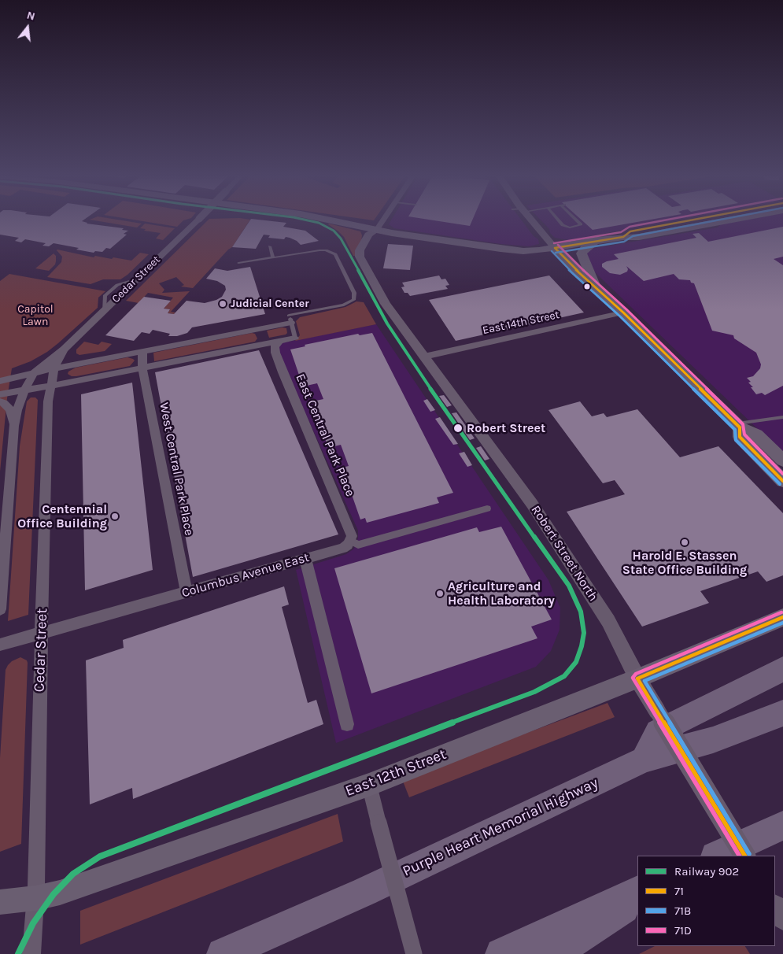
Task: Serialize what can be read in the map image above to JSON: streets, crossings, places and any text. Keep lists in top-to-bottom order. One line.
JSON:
{"streets":{"highway":["Purple Heart Memorial Highway"],"main road":["East 12th Street"],"street":["Cedar Street","East 14th Street","East Central Park Place","West Central Park Place","Robert Street North","Columbus Avenue East"]},"crossings":[["Cedar Street","Columbus Avenue East"],["Cedar Street","East 12th Street"],["East 14th Street","Robert Street North"],["East Central Park Place","Columbus Avenue East"],["West Central Park Place","Columbus Avenue East"],["Robert Street North","East 12th Street"]],"parks":["Capitol Lawn"],"places":["Judicial Center","Robert Street","Centennial Office Building","Harold E. Stassen State Office Building","Agriculture and Health Laboratory"],"lines":["rail line 902","transit line 71","transit line 71B","transit line 71D"],"legend":["Railway 902","71","71B","71D"],"north":"top"}
